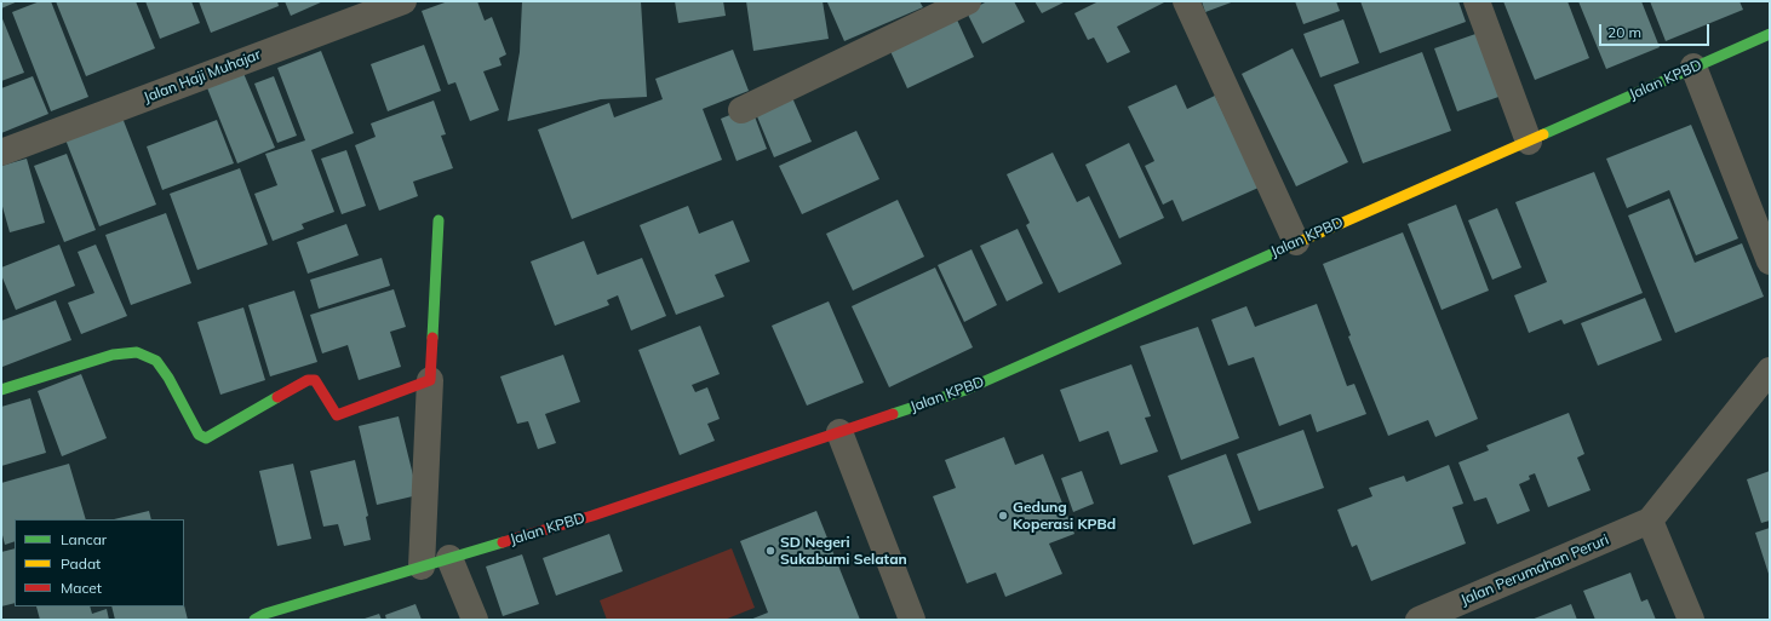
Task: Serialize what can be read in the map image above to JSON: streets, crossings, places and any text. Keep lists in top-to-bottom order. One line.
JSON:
{"streets":{"street":["Jalan Haji Muhajar","Jalan KPBD","Jalan Perumahan Peruri"]},"places":["Gedung Koperasi KPBd","SD Negeri Sukabumi Selatan"],"legend":["Lancar","Padat","Macet"],"scale_bar":"20 m"}
